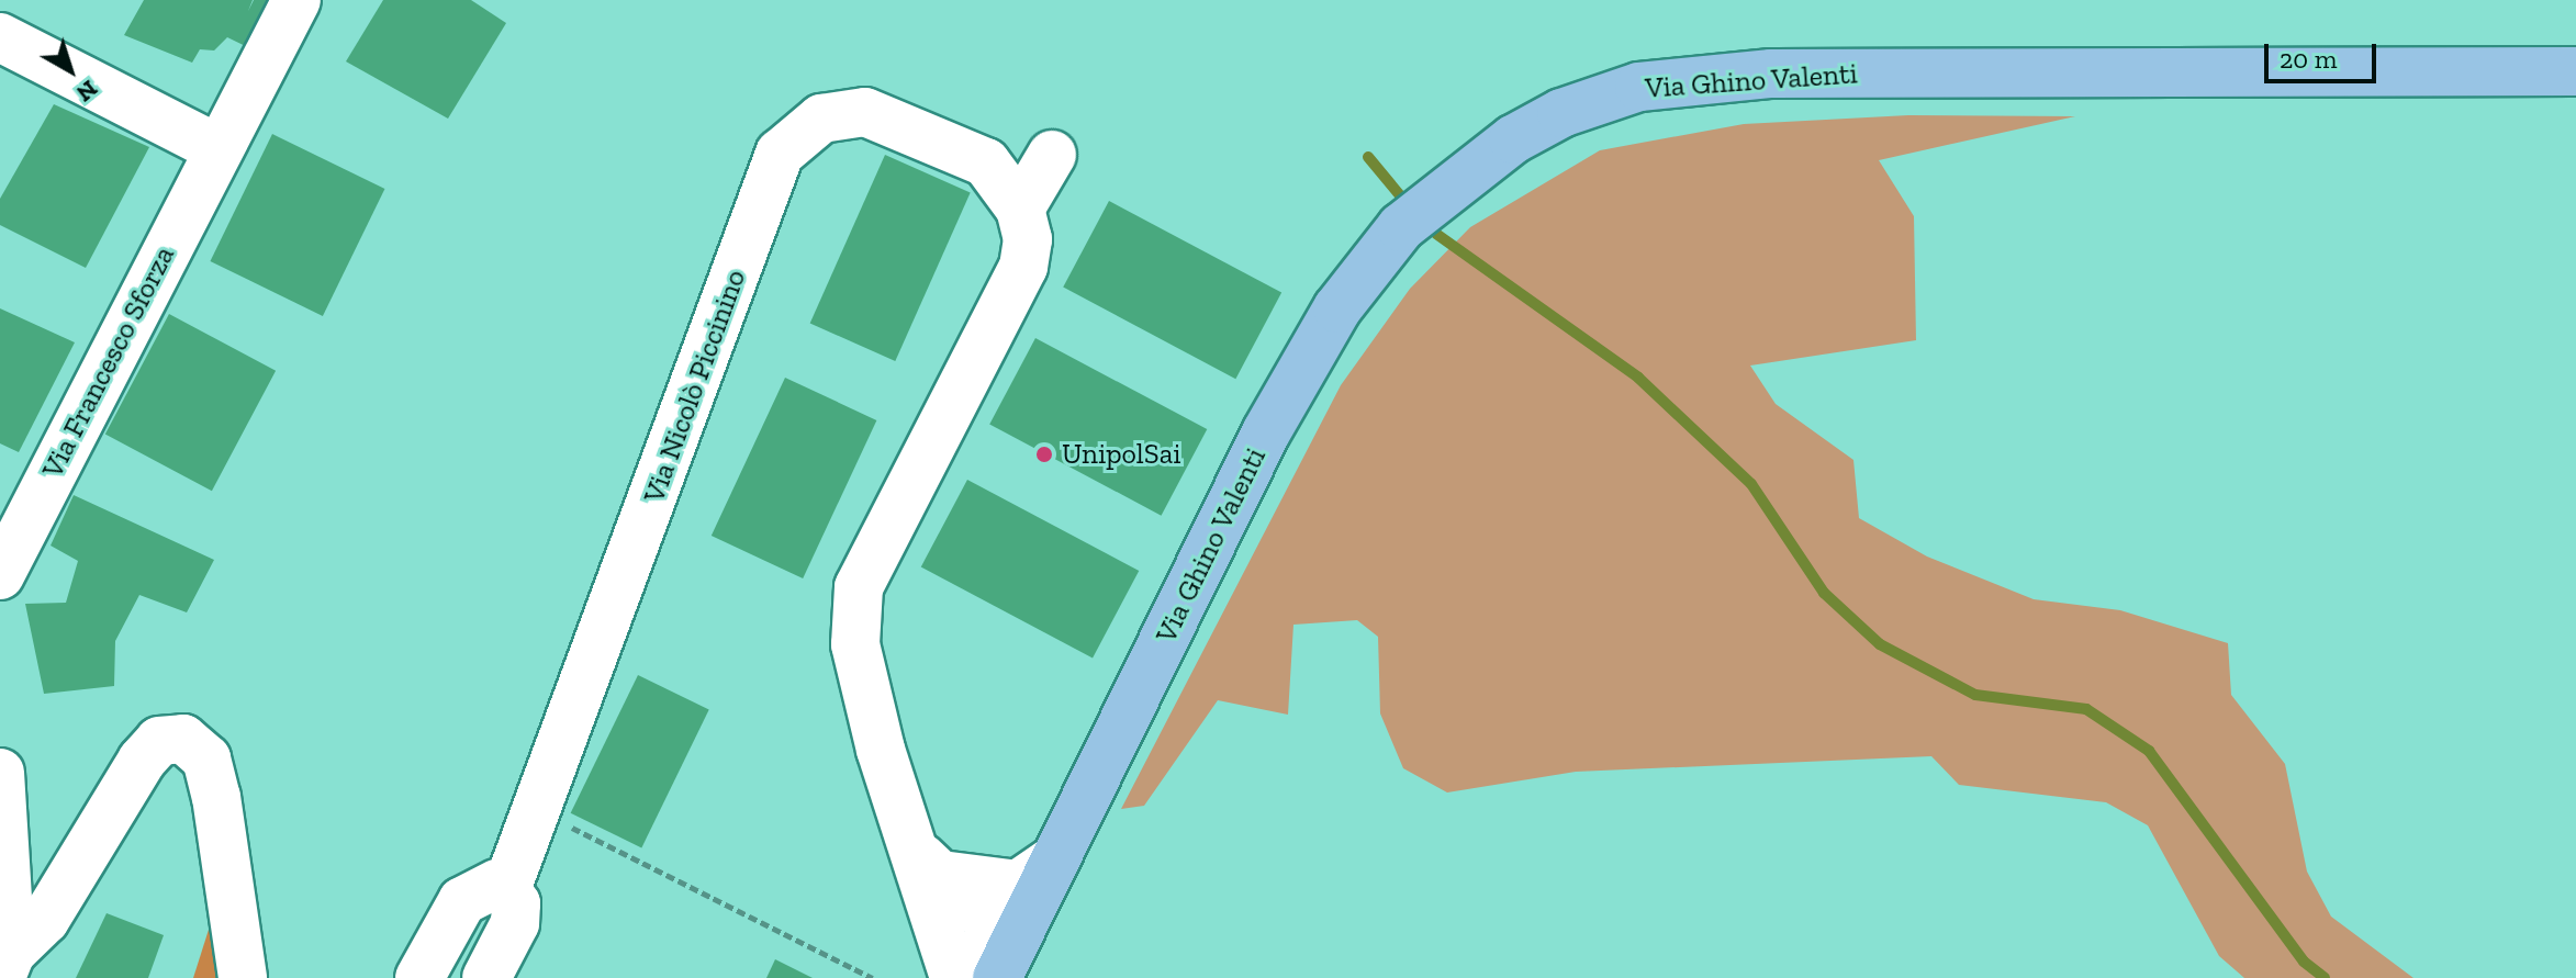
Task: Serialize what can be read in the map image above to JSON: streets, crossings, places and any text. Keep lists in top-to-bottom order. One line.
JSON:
{"streets":{"main road":["Via Ghino Valenti"],"street":["Via Francesco Sforza","Via Nicolò Piccinino"]},"places":["UnipolSai"],"scale_bar":"20 m","north":"bottom right"}
